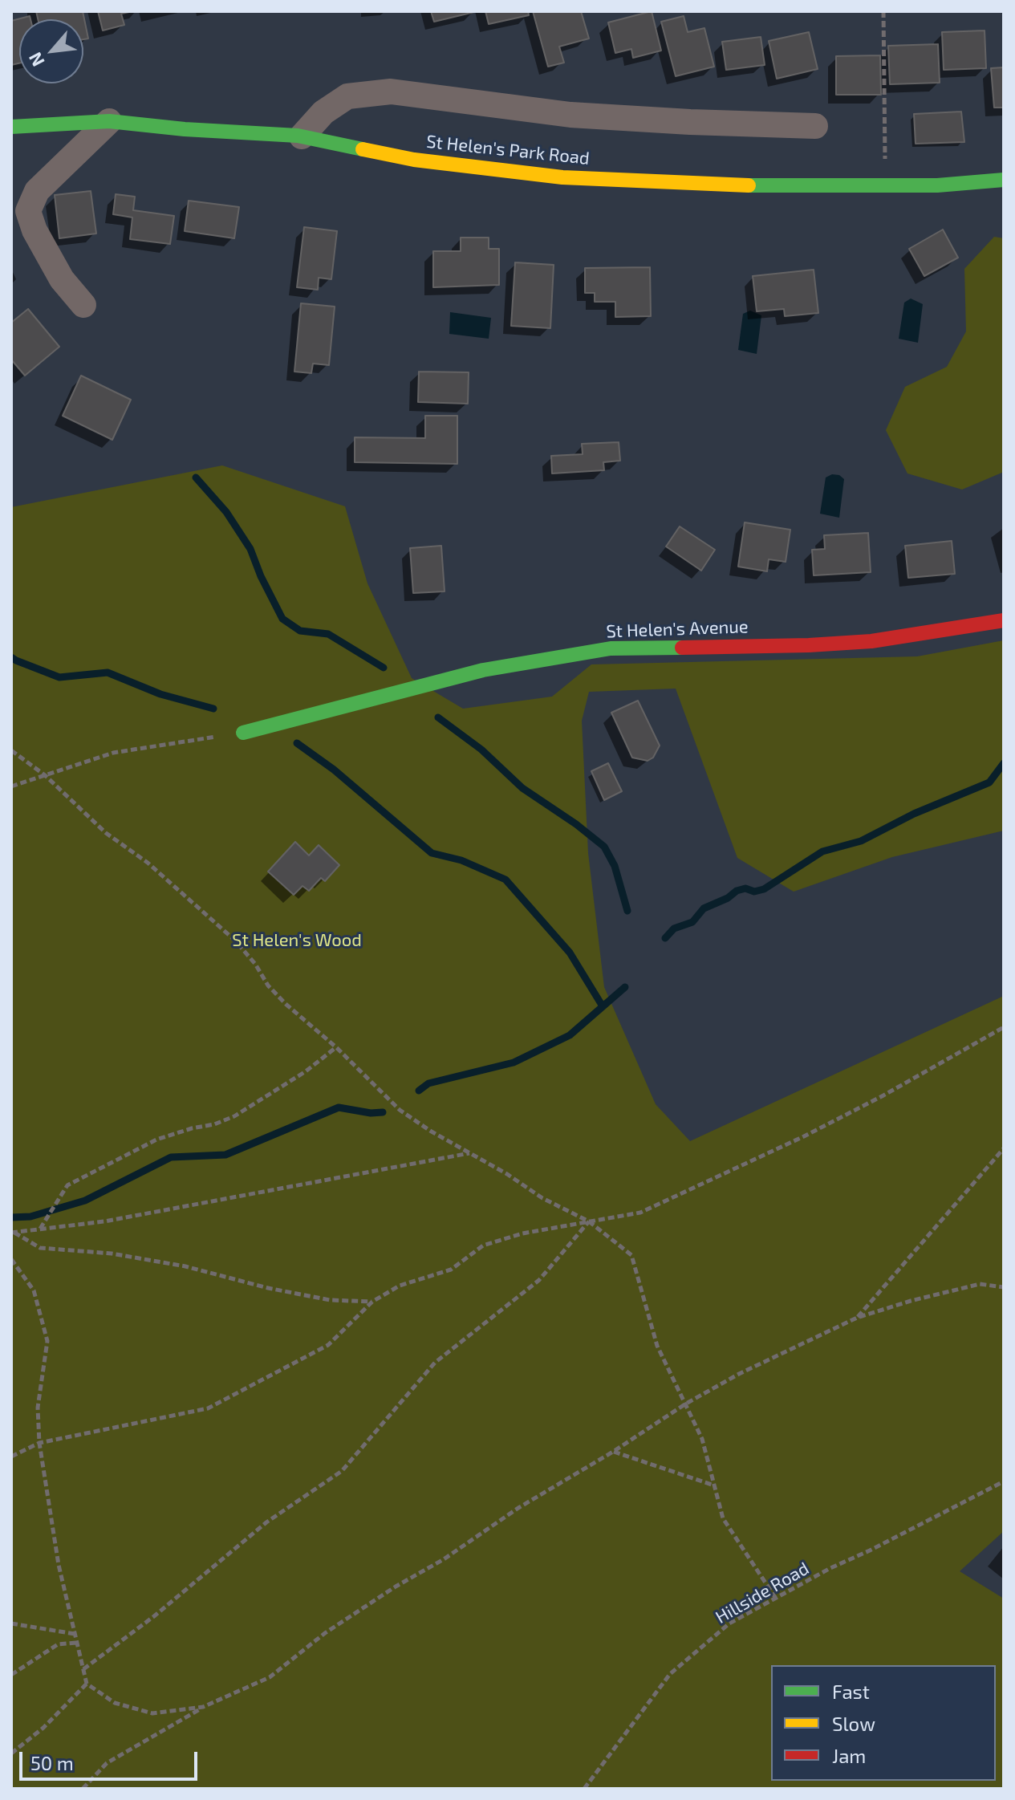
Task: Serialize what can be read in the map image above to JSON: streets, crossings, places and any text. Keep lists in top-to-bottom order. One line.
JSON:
{"streets":{"street":["St Helen's Park Road","St Helen's Avenue"],"path":["Hillside Road"]},"parks":["St Helen's Wood"],"legend":["Fast","Slow","Jam"],"scale_bar":"50 m","north":"bottom left"}
